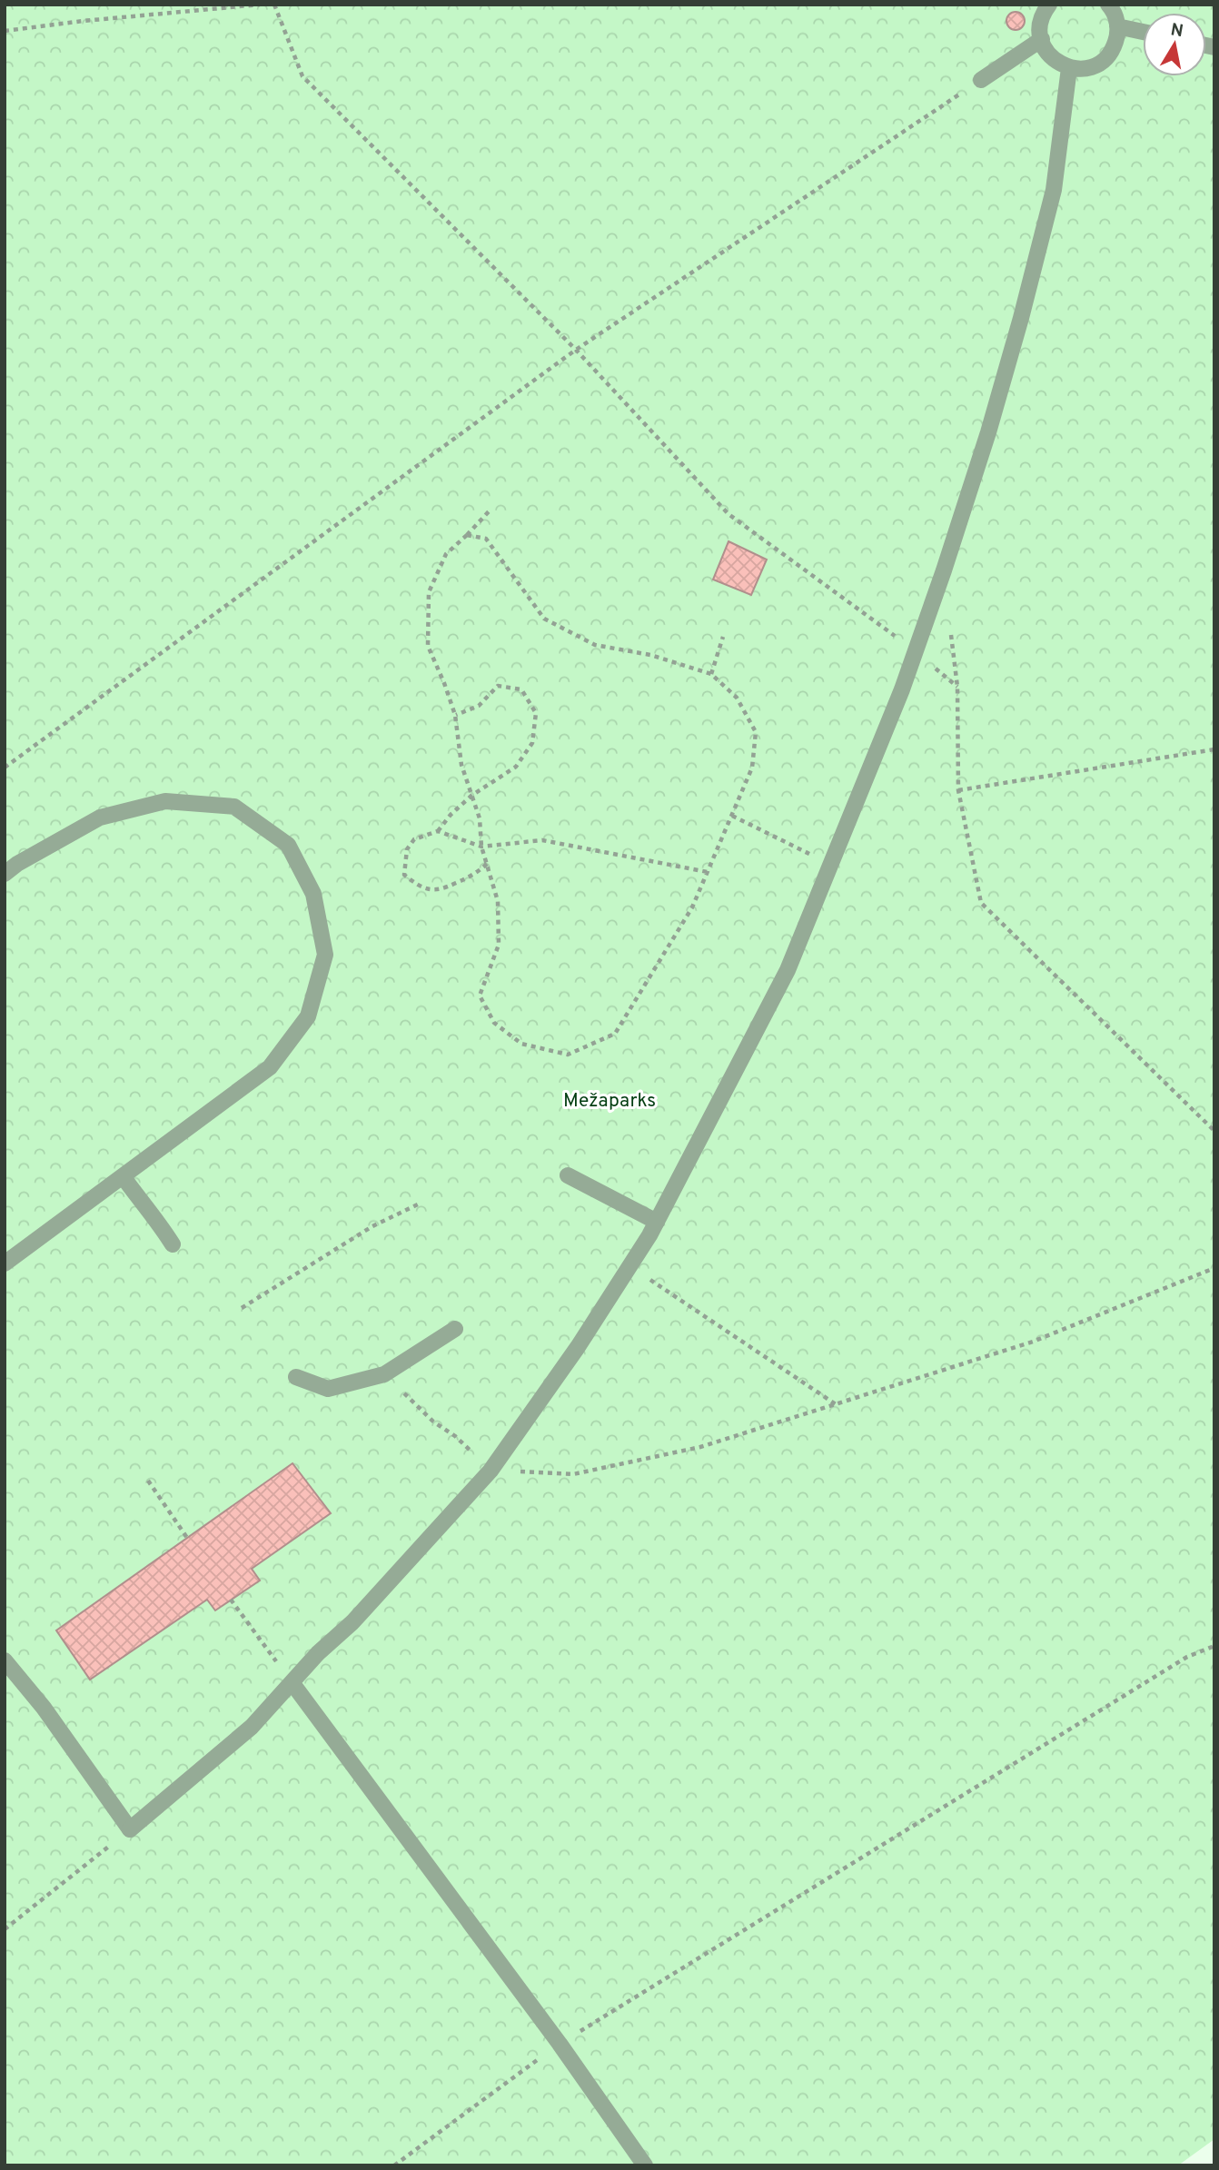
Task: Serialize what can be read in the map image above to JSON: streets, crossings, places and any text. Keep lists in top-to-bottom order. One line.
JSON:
{"parks":["Mežaparks"],"north":"top"}
